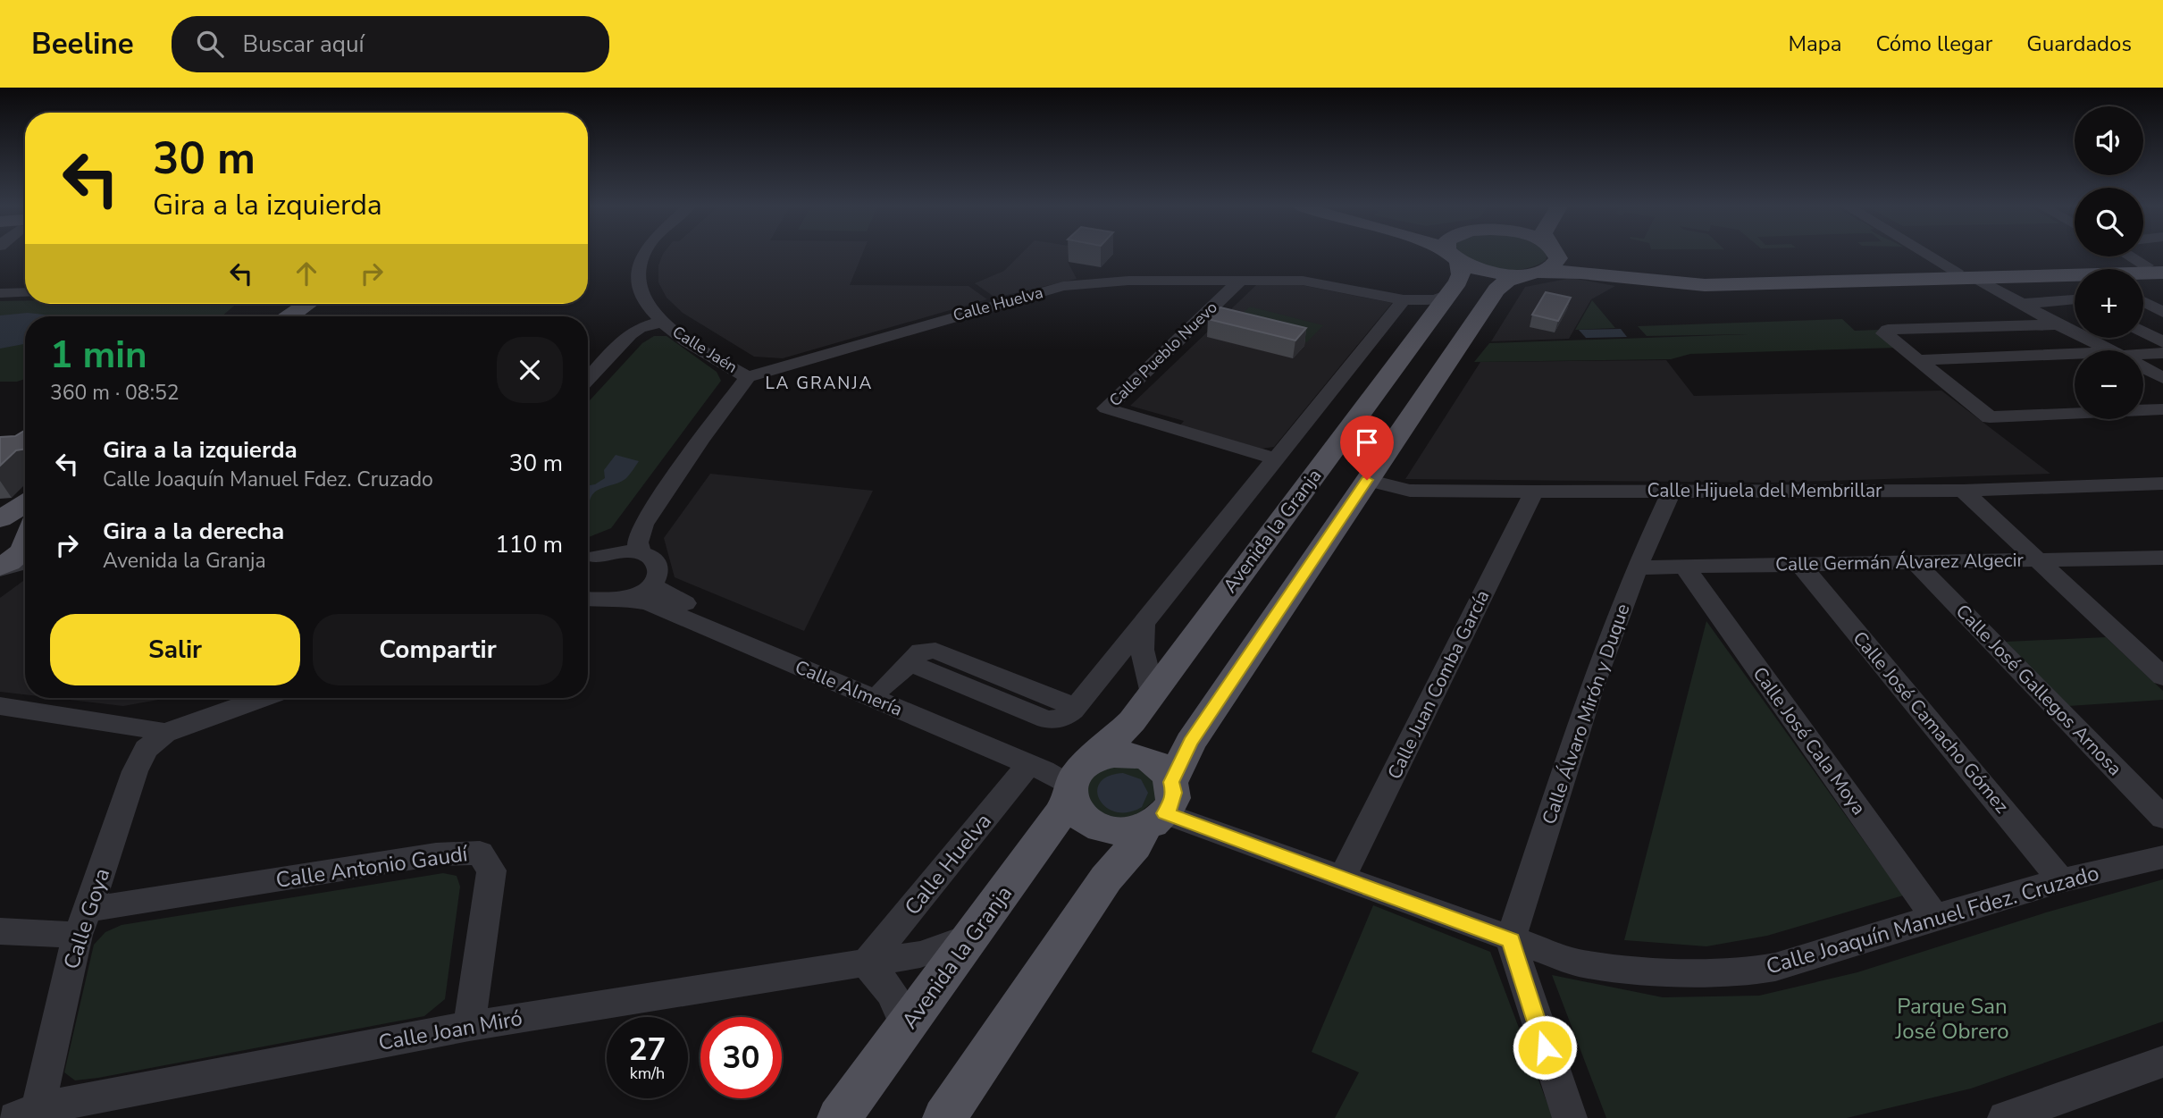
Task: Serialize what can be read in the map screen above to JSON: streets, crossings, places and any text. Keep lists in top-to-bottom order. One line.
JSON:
{"streets":{"main road":["Avenida la Granja"],"street":["Calle Huelva","Calle Jaén","Calle Pueblo Nuevo","Calle Hijuela del Membrillar","Calle Germán Álvarez Algecir","Calle Juan Comba García","Calle Almería","Calle José Gallegos Arnosa","Calle Álvaro Mirón y Duque","Calle José Camacho Gómez","Calle José Cala Moya","Calle Antonio Gaudí","Calle Goya","Calle Joaquín Manuel Fdez. Cruzado","Calle Joan Miró"]},"crossings":[["Calle Huelva","Calle Jaén"],["Calle Huelva","Calle Pueblo Nuevo"],["Calle Huelva","Avenida la Granja"],["Calle Huelva","Calle Almería"],["Calle Huelva","Calle Joan Miró"],["Calle Hijuela del Membrillar","Calle Juan Comba García"],["Calle Hijuela del Membrillar","Calle Álvaro Mirón y Duque"],["Avenida la Granja","Calle Almería"],["Avenida la Granja","Calle Joaquín Manuel Fdez. Cruzado"],["Avenida la Granja","Calle Joan Miró"],["Calle Germán Álvarez Algecir","Calle José Gallegos Arnosa"],["Calle Germán Álvarez Algecir","Calle Álvaro Mirón y Duque"],["Calle Germán Álvarez Algecir","Calle José Camacho Gómez"],["Calle Germán Álvarez Algecir","Calle José Cala Moya"],["Calle Juan Comba García","Calle Joaquín Manuel Fdez. Cruzado"],["Calle Almería","Calle Joaquín Manuel Fdez. Cruzado"],["Calle Álvaro Mirón y Duque","Calle Joaquín Manuel Fdez. Cruzado"],["Calle José Camacho Gómez","Calle Joaquín Manuel Fdez. Cruzado"],["Calle José Cala Moya","Calle Joaquín Manuel Fdez. Cruzado"],["Calle Antonio Gaudí","Calle Goya"],["Calle Antonio Gaudí","Calle Joan Miró"],["Calle Goya","Calle Joan Miró"]],"districts":["LA GRANJA"],"parks":["Parque San José Obrero"],"page":{"header":"Beeline","search":"Buscar aquí","nav":["Mapa","Cómo llegar","Guardados"],"map_buttons":["+","−"],"turn":["30 m","Gira a la izquierda"],"heading":["1 min","360 m · 08:52"],"list":[{"name":"Gira a la izquierda","note":"Calle Joaquín Manuel Fdez. Cruzado","value":"30 m"},{"name":"Gira a la derecha","note":"Avenida la Granja","value":"110 m"}],"buttons":["Salir","Compartir"],"speed":"27 km/h","limit":"30"}}
